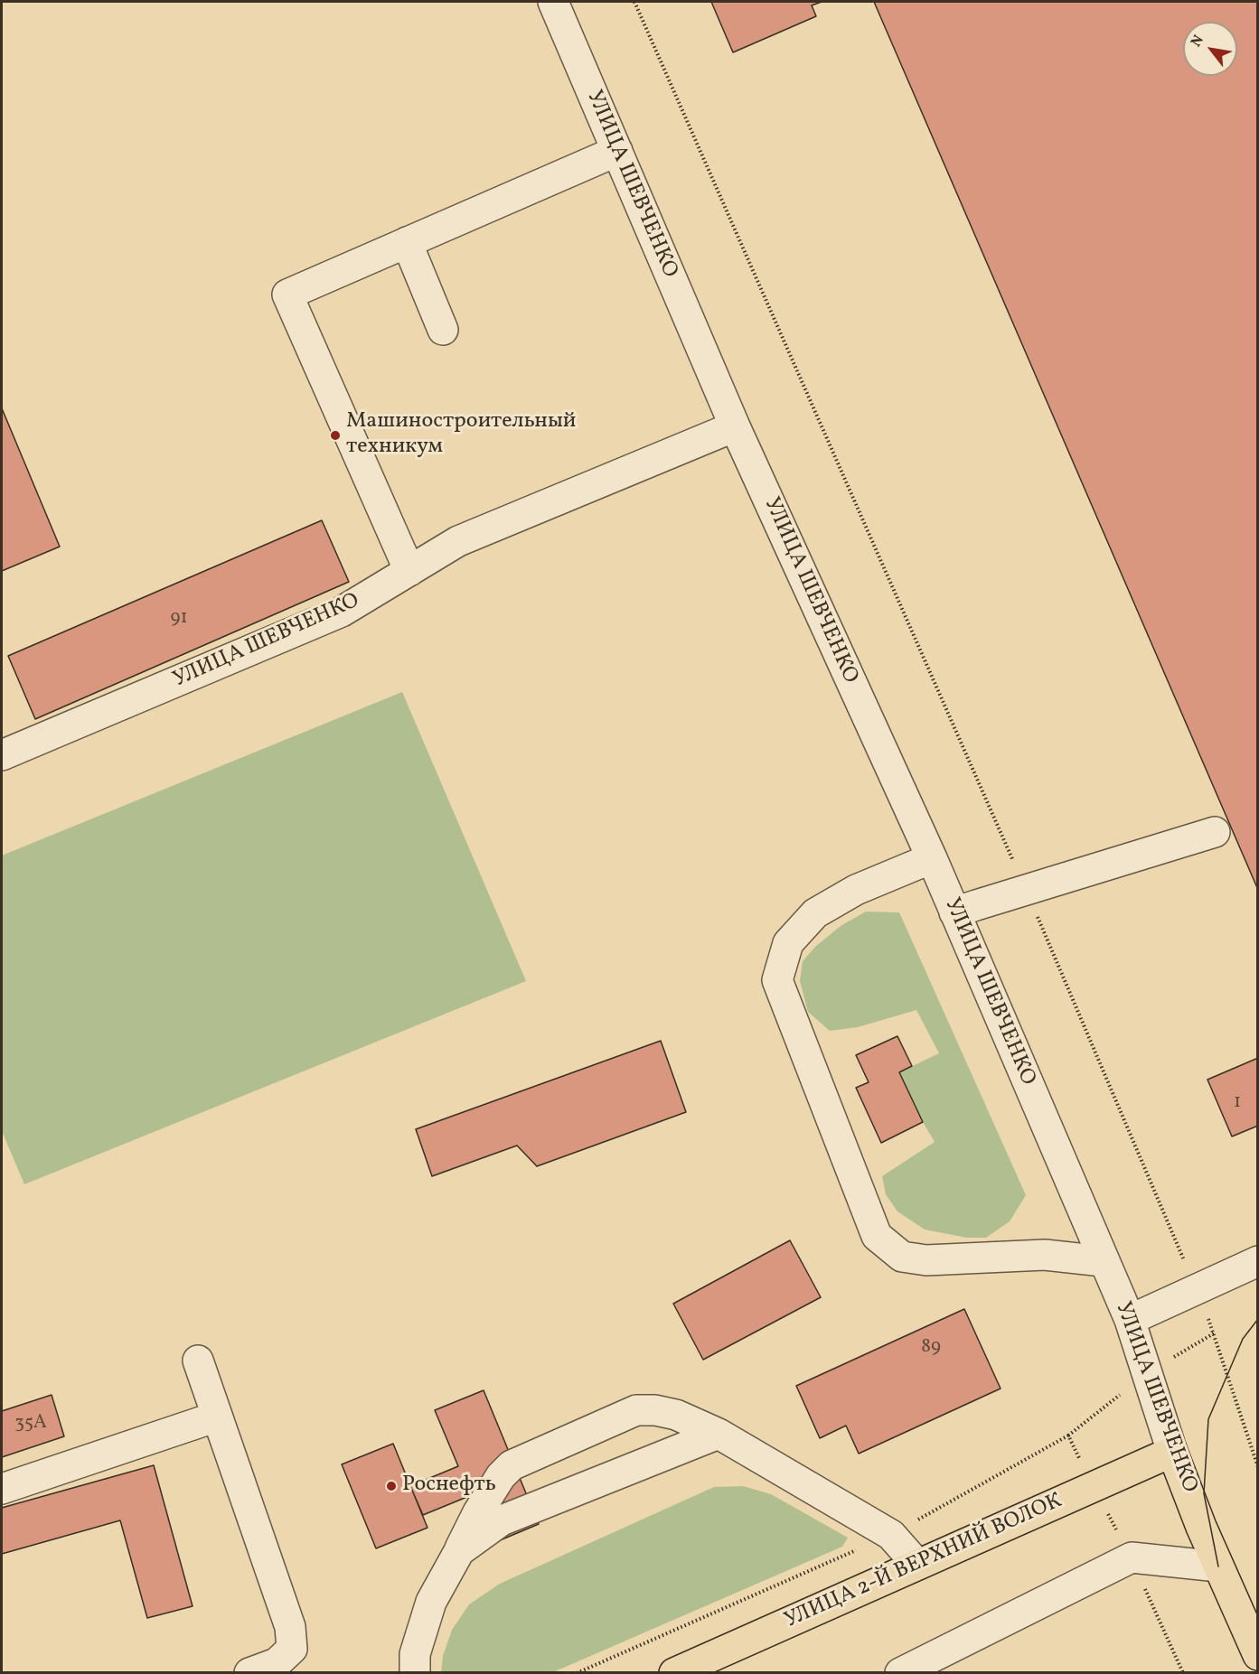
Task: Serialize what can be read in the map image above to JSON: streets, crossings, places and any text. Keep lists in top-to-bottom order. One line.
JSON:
{"streets":{"main road":["УЛИЦА ШЕВЧЕНКО","УЛИЦА 2-Й ВЕРХНИЙ ВОЛОК"]},"crossings":[["УЛИЦА ШЕВЧЕНКО","УЛИЦА 2-Й ВЕРХНИЙ ВОЛОК"]],"places":["Машиностроительный техникум","Роснефть"],"house_numbers":["91","1","89","35А"],"north":"top left"}
